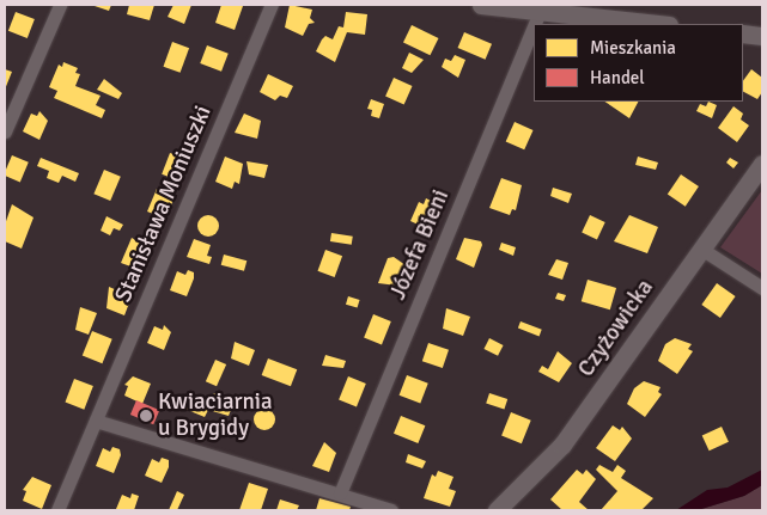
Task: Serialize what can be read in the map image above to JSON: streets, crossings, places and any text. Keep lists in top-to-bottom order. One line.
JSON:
{"streets":{"street":["Stanisława Moniuszki","Józefa Bieni","Czyżowicka"]},"places":["Kwiaciarnia u Brygidy"],"legend":["Mieszkania","Handel"]}
